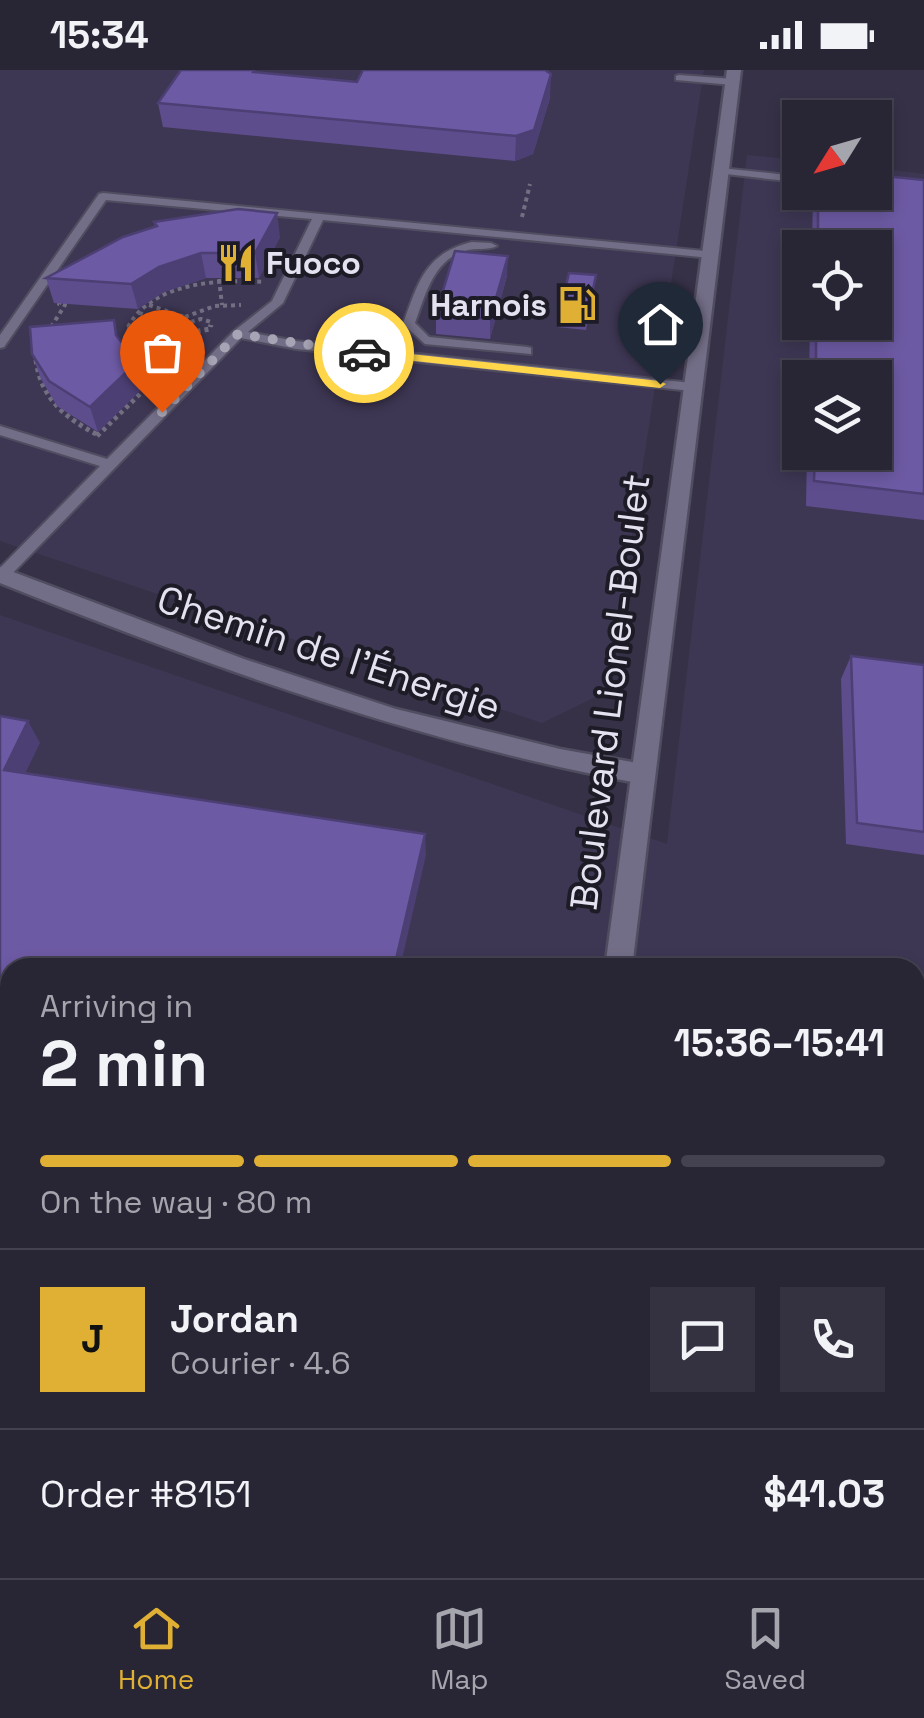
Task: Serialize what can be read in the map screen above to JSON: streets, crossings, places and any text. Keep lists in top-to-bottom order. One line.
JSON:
{"streets":{"main road":["Chemin de l'Énergie","Boulevard Lionel-Boulet"]},"crossings":[["Chemin de l'Énergie","Boulevard Lionel-Boulet"]],"places":{"restaurant":["Fuoco"],"fuel station":["Harnois"]},"north":"bottom left","page":{"status":"15:34","heading":["2 min","Arriving in","15:36–15:41"],"panel":["Jordan","Courier · 4.6","Order #8151","$41.03"],"bar":"On the way · 80 m","round":"J","tabs":["Home","Map","Saved"]}}
